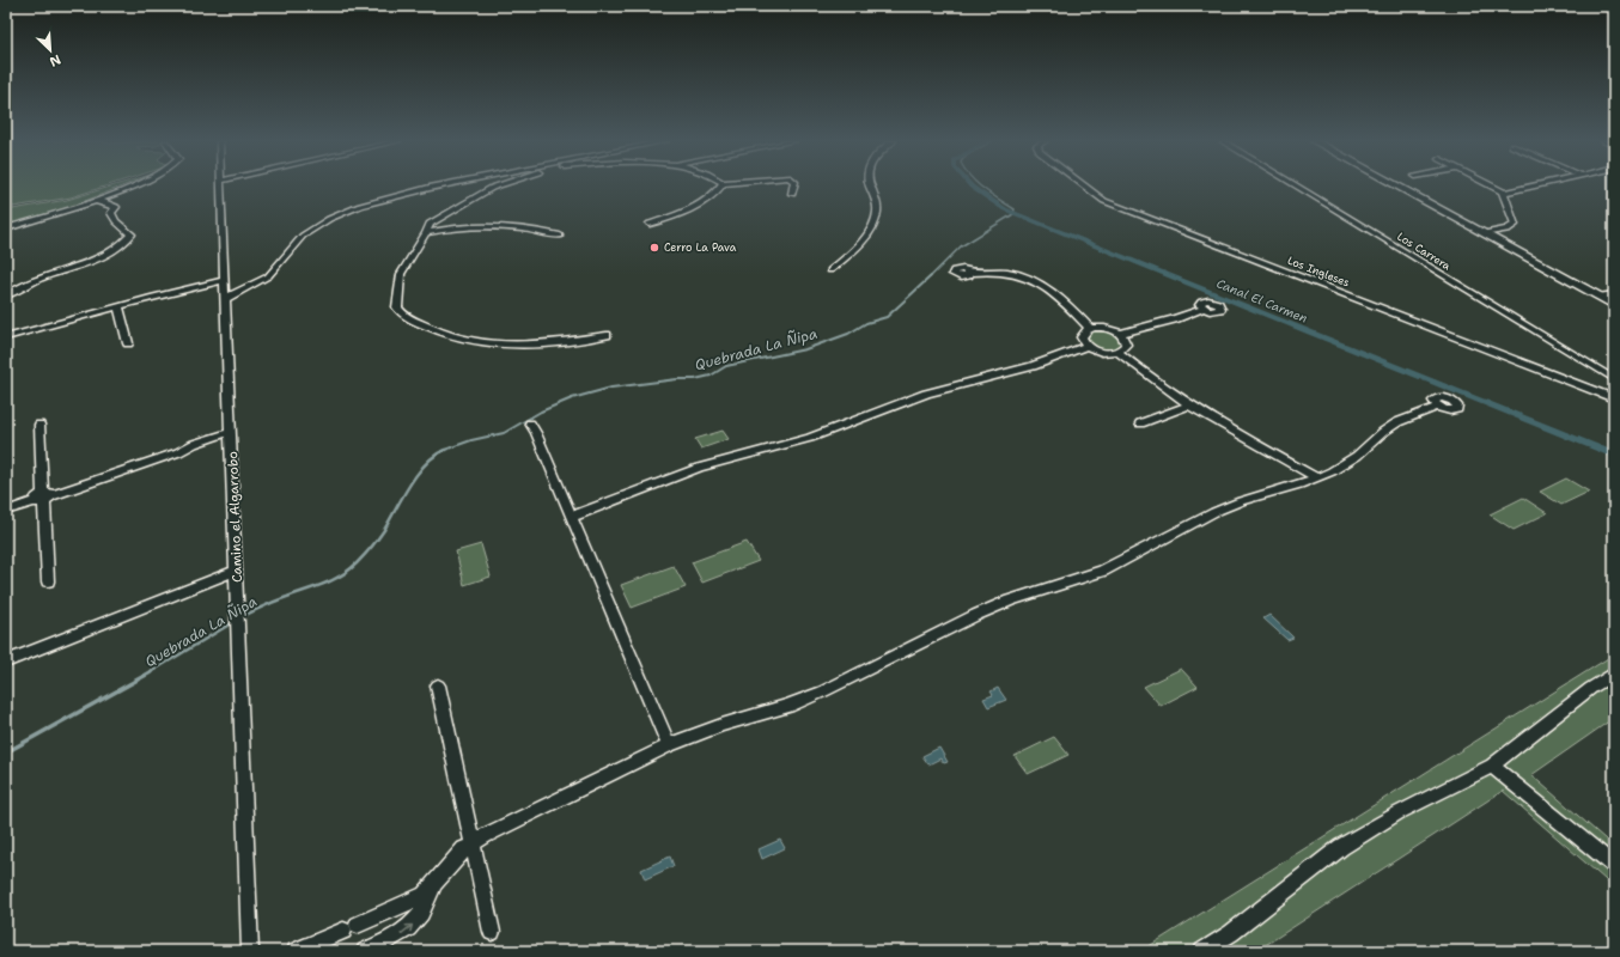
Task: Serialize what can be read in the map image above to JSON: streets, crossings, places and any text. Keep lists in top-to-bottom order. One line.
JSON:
{"streets":{"street":["Los Carrera","Los Ingleses","Camino el Algarrobo"]},"water":["Canal El Carmen","Quebrada La Ñipa"],"places":["Cerro La Pava"],"north":"bottom right"}
